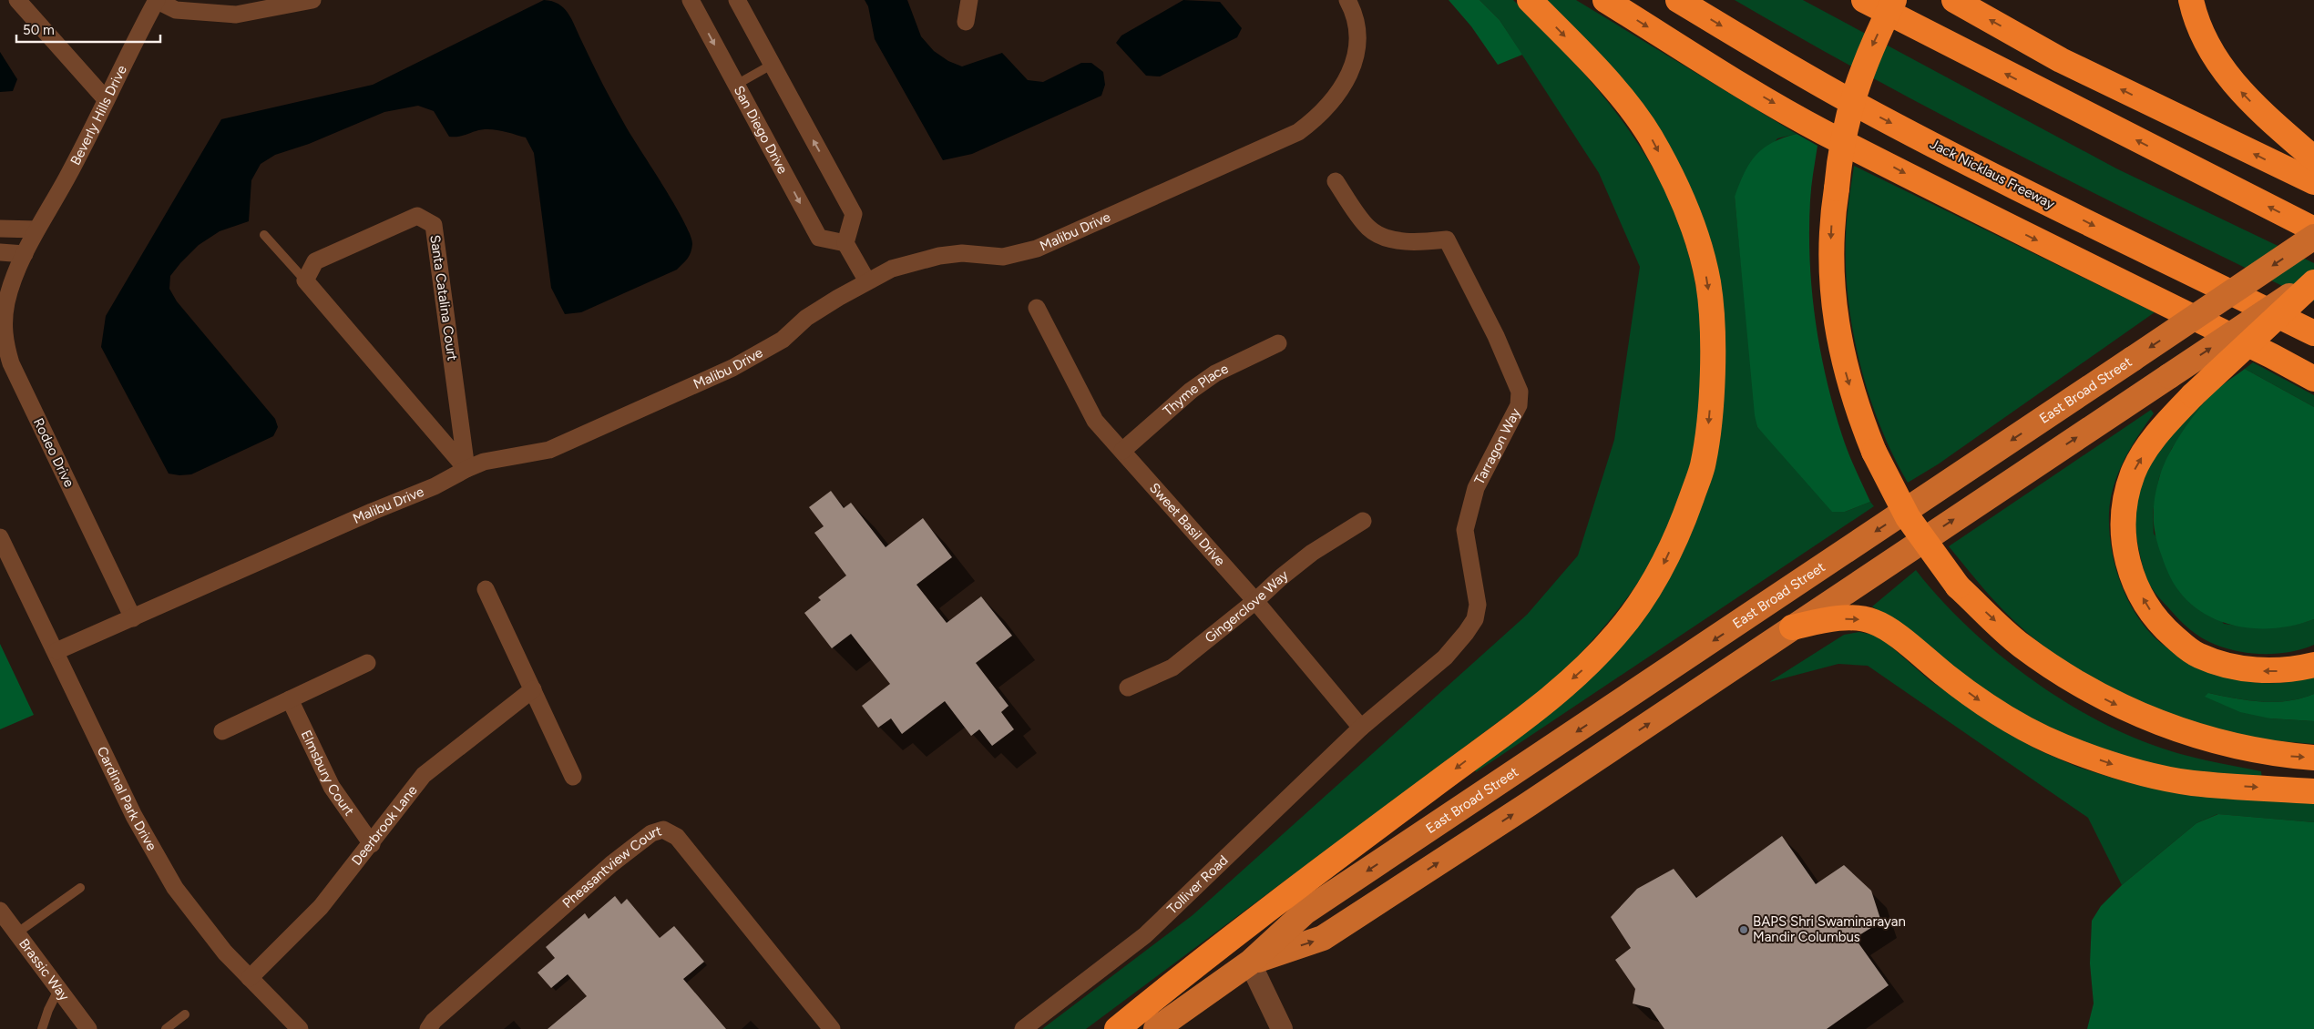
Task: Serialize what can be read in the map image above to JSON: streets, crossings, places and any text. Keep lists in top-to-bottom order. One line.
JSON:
{"streets":{"highway":["Jack Nicklaus Freeway"],"main road":["East Broad Street"],"street":["Beverly Hills Drive","San Diego Drive","Malibu Drive","Santa Catalina Court","Thyme Place","Tarragon Way","Rodeo Drive","Sweet Basil Drive","Gingerclove Way","Elmsbury Court","Cardinal Park Drive","Deerbrook Lane","Pheasantview Court","Tolliver Road","Brassic Way"]},"crossings":[["Beverly Hills Drive","Rodeo Drive"],["Malibu Drive","Santa Catalina Court"],["Malibu Drive","Rodeo Drive"],["Malibu Drive","Cardinal Park Drive"],["Thyme Place","Sweet Basil Drive"],["Tarragon Way","Sweet Basil Drive"],["Tarragon Way","Tolliver Road"],["Sweet Basil Drive","Gingerclove Way"],["Sweet Basil Drive","Tolliver Road"],["Elmsbury Court","Deerbrook Lane"],["Cardinal Park Drive","Deerbrook Lane"]],"places":["BAPS Shri Swaminarayan Mandir Columbus"],"scale_bar":"50 m"}
